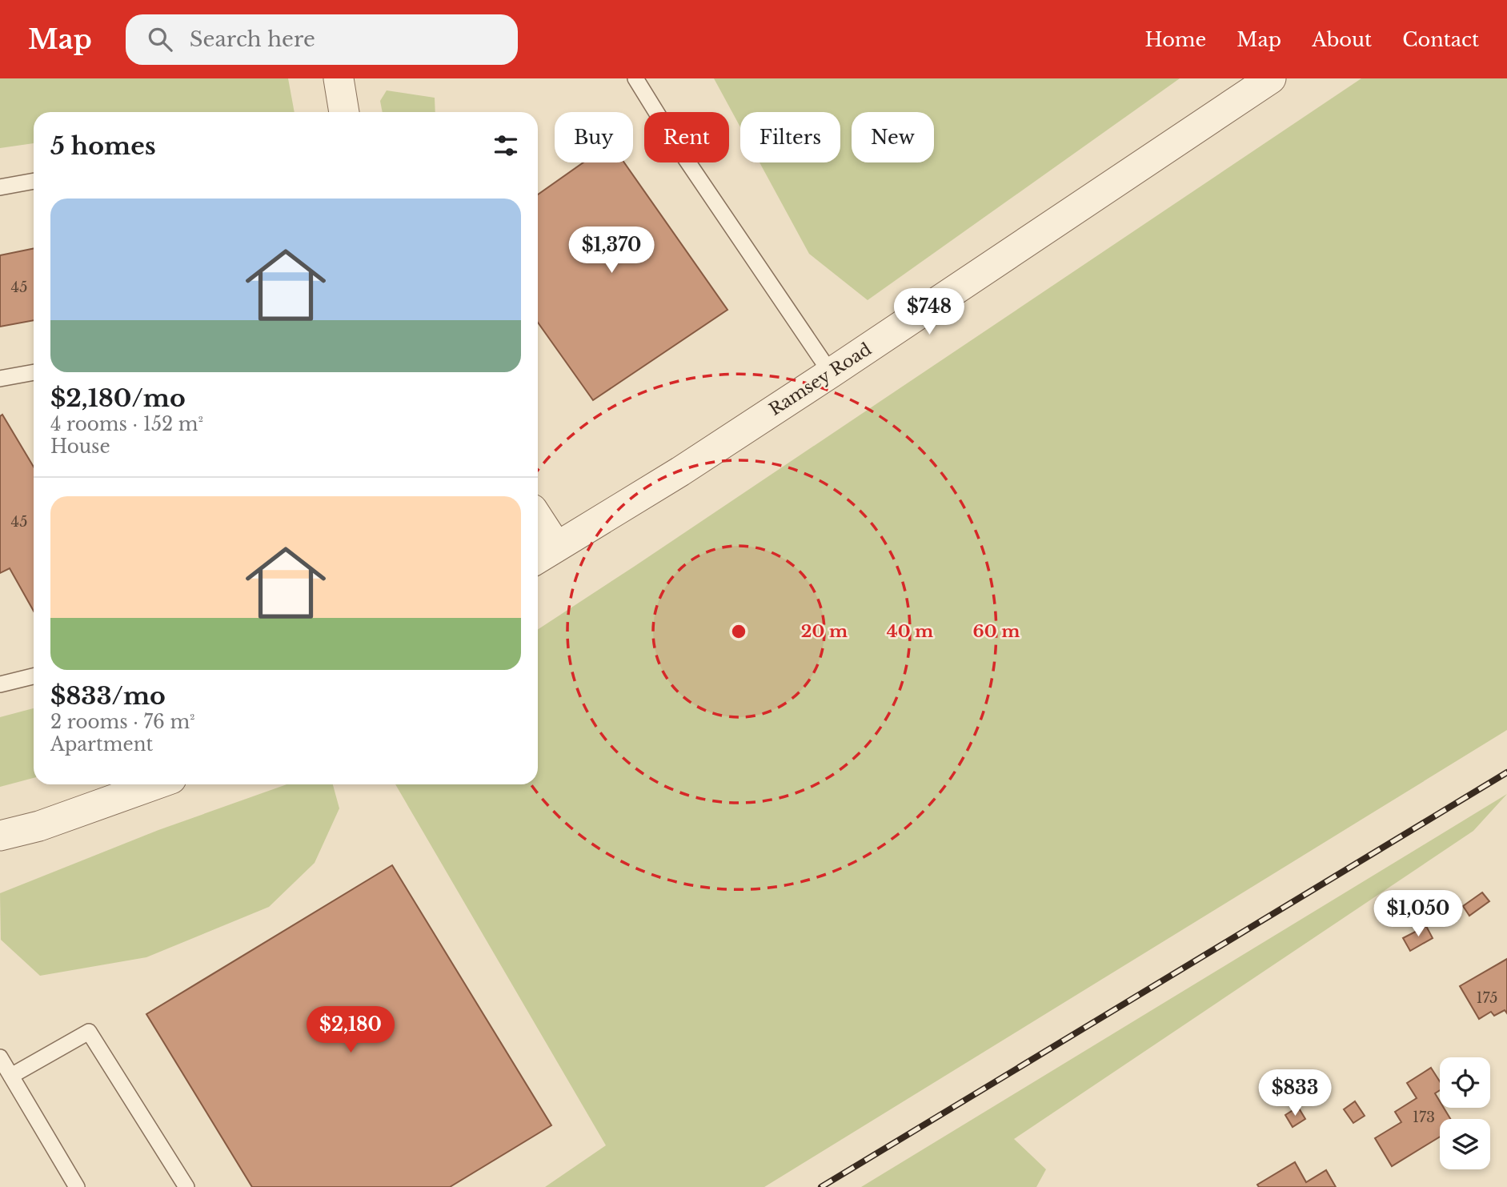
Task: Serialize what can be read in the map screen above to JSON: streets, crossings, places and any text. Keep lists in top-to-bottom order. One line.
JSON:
{"streets":{"street":["Ramsey Road"]},"house_numbers":["45","45","175","173"],"page":{"header":"Map","search":"Search here","nav":["Home","Map","About","Contact"],"chip":["Buy","Rent","Filters","New"],"heading":"5 homes","list":[{"name":"$2,180/mo","note":"4 rooms · 152 m² · House"},{"name":"$833/mo","note":"2 rooms · 76 m² · Apartment"}],"price":["$1,370","$748","$1,050","$2,180","$833"]},"rings":["20 m","40 m","60 m"]}
